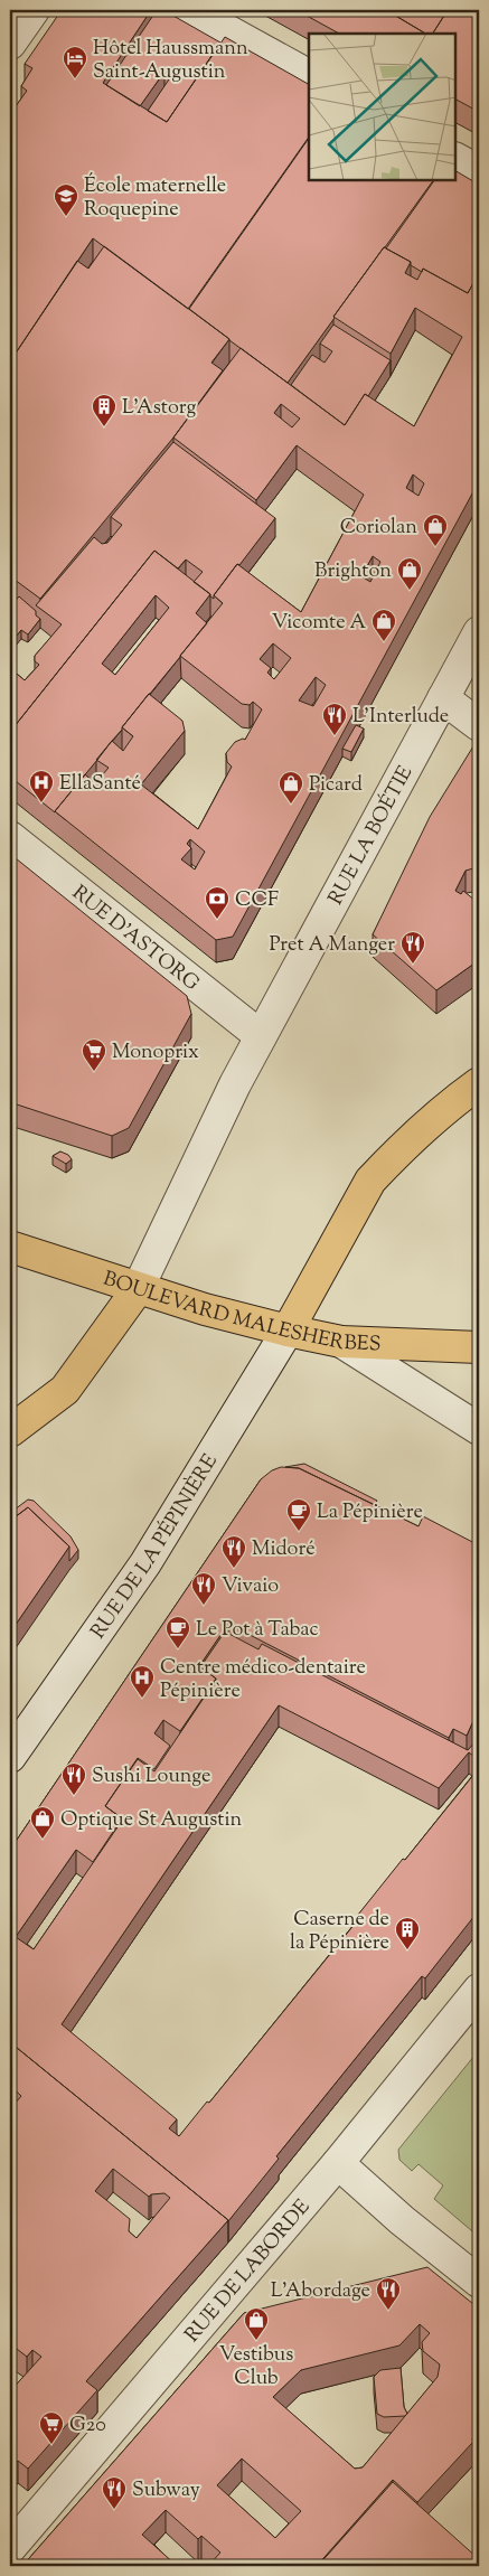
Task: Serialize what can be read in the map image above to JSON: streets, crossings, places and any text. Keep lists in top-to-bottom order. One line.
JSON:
{"streets":{"main road":["BOULEVARD MALESHERBES"],"street":["RUE LA BOÉTIE","RUE D'ASTORG","RUE DE LA PÉPINIÈRE","RUE DE LABORDE"]},"crossings":[["RUE LA BOÉTIE","RUE D'ASTORG"],["RUE LA BOÉTIE","BOULEVARD MALESHERBES"],["BOULEVARD MALESHERBES","RUE DE LA PÉPINIÈRE"]],"places":{"hotel":["Hôtel Haussmann Saint-Augustin"],"school or university":["École maternelle Roquepine"],"building":["L’Astorg","Caserne de la Pépinière"],"shop":["Coriolan","Brighton","Vicomte A","Picard","Optique St Augustin","Vestibus Club"],"restaurant":["L'Interlude","Pret A Manger","Midoré","Vivaio","Sushi Lounge","L'Abordage","Subway"],"hospital":["EllaSanté","Centre médico-dentaire Pépinière"],"bank":["CCF"],"supermarket":["Monoprix","G20"],"cafe":["La Pépinière","Le Pot à Tabac"]}}
